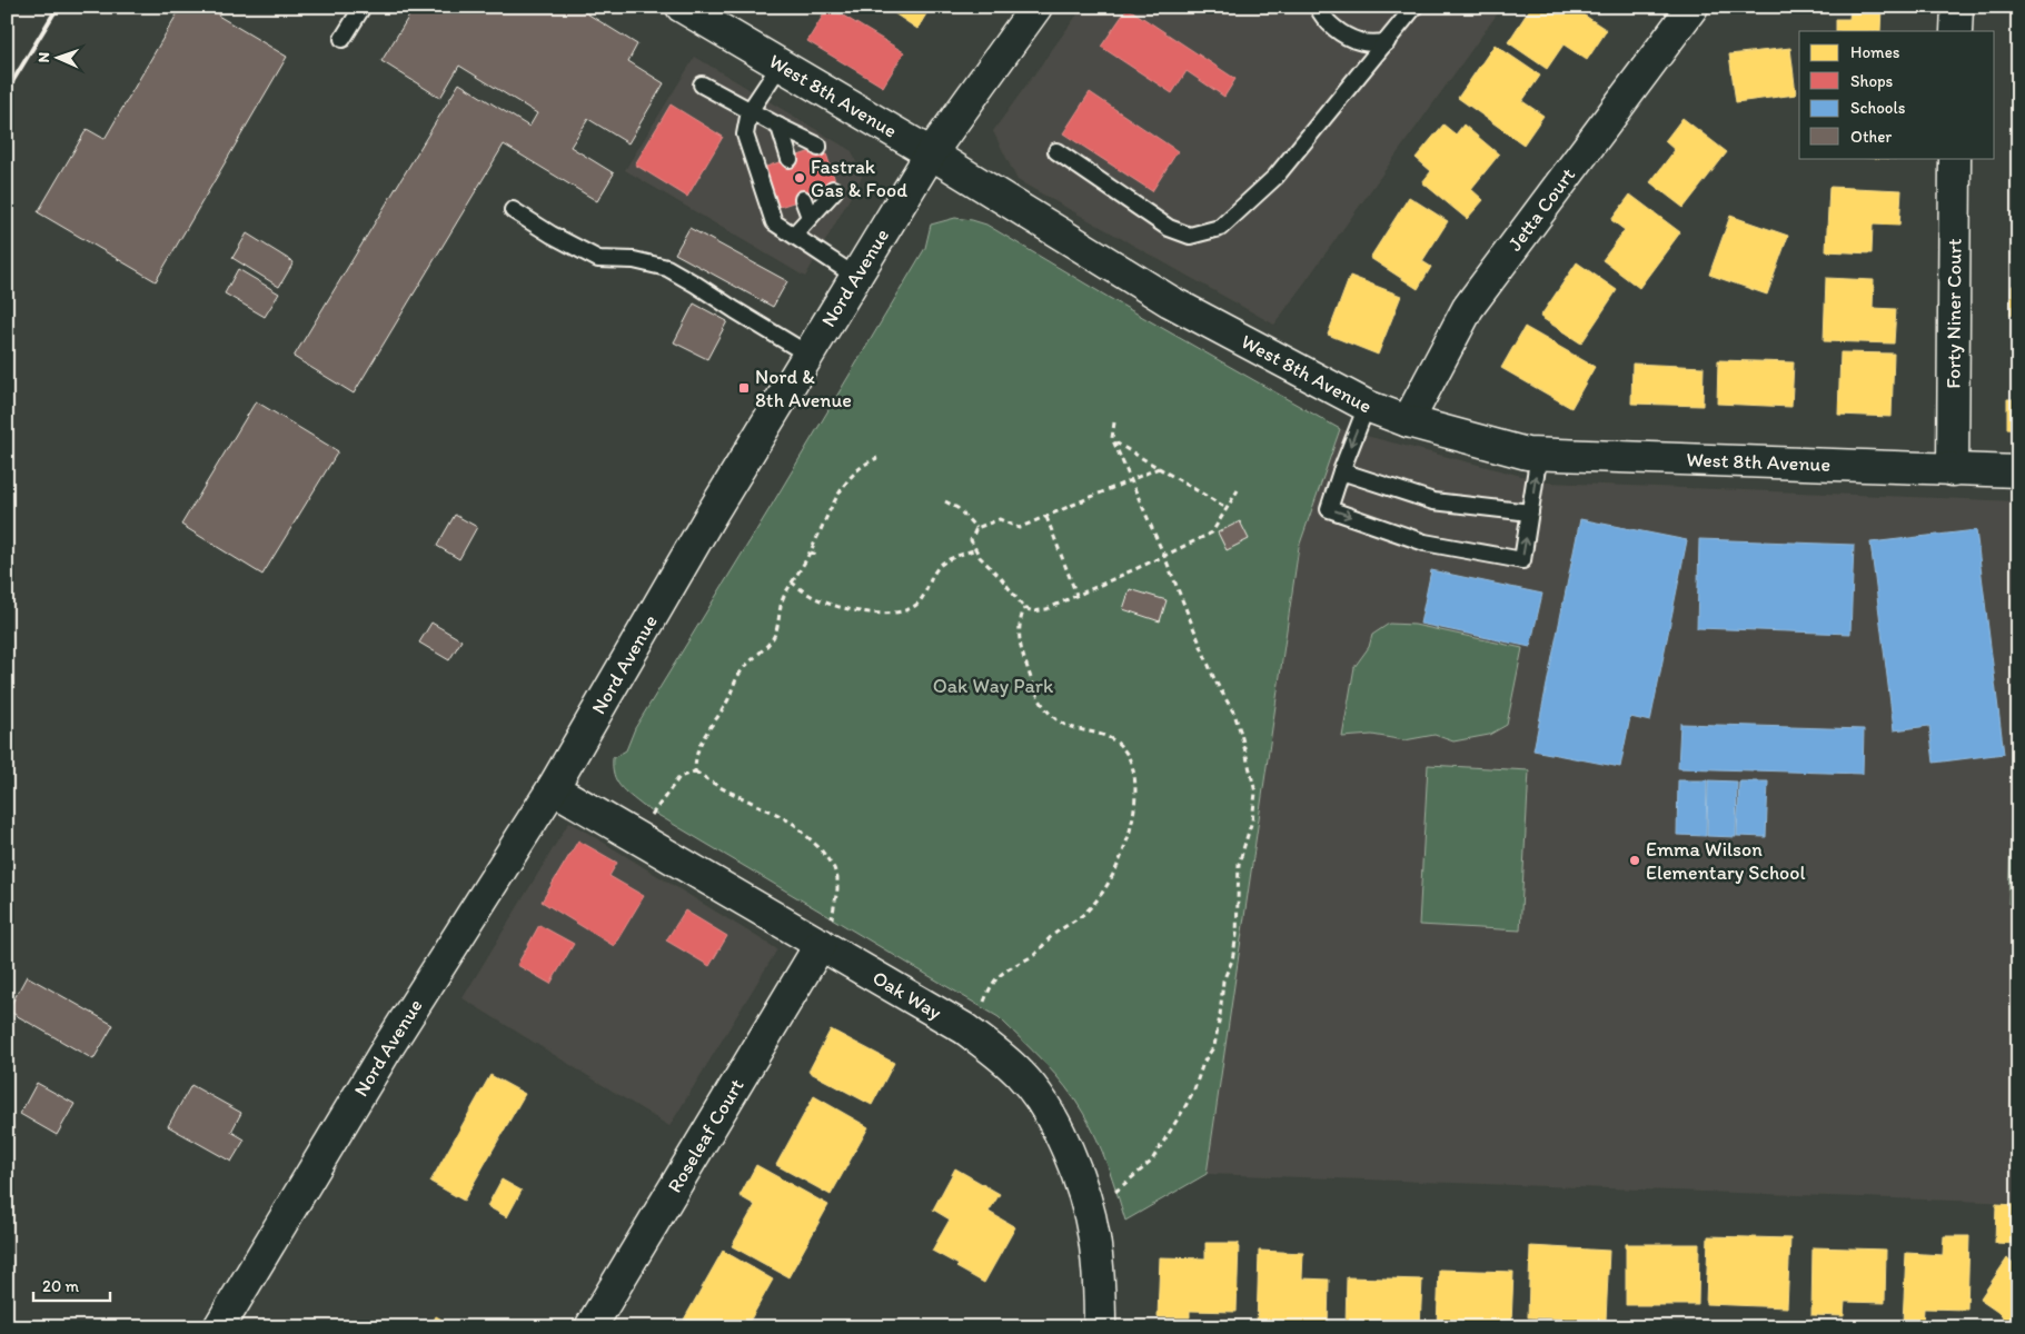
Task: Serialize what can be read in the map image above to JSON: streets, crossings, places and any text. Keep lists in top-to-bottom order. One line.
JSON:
{"streets":{"street":["West 8th Avenue","Jetta Court","Nord Avenue","Forty Niner Court","Oak Way","Roseleaf Court"]},"crossings":[["West 8th Avenue","Jetta Court"],["West 8th Avenue","Nord Avenue"],["West 8th Avenue","Forty Niner Court"],["Nord Avenue","Oak Way"],["Oak Way","Roseleaf Court"]],"parks":["Oak Way Park"],"places":{"other":["Fastrak Gas & Food","Emma Wilson Elementary School"],"transit":["Nord & 8th Avenue"]},"legend":["Homes","Shops","Schools","Other"],"scale_bar":"20 m","north":"left"}
